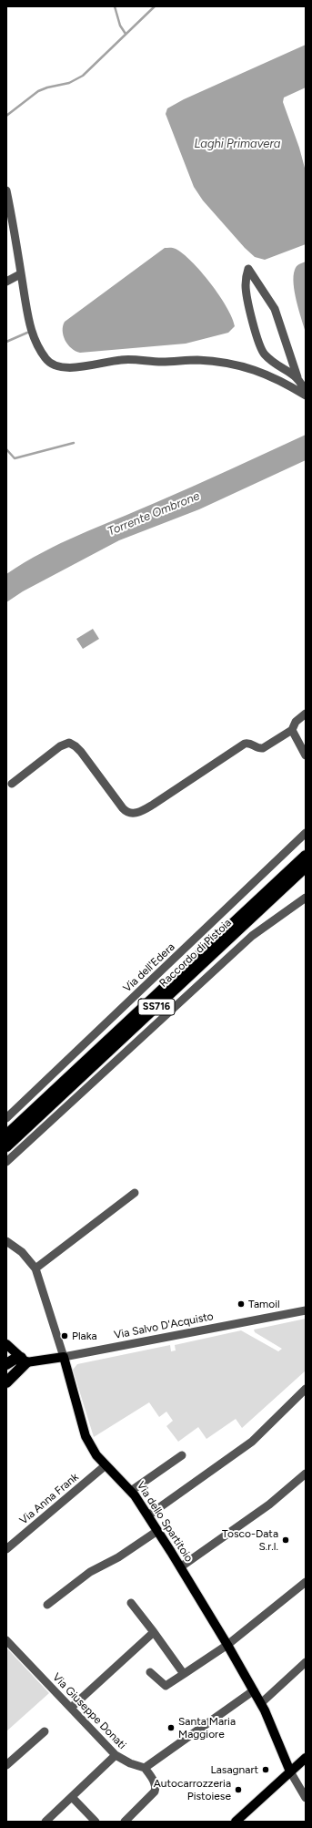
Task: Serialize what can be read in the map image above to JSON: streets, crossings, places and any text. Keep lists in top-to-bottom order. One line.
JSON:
{"streets":{"highway":["Raccordo di Pistoia","SS716"],"main road":["Via Salvo D'Acquisto","Via dello Spartitoio"],"street":["Via dell'Edera","Via Anna Frank","Via Giuseppe Donati"]},"crossings":[["Via Salvo D'Acquisto","Via dello Spartitoio"],["Via Anna Frank","Via dello Spartitoio"]],"water":["Laghi Primavera","Torrente Ombrone"],"places":["Tamoil","Plaka","Tosco-Data S.r.l.","Santa Maria Maggiore","Lasagnart","Autocarrozzeria Pistoiese"]}
